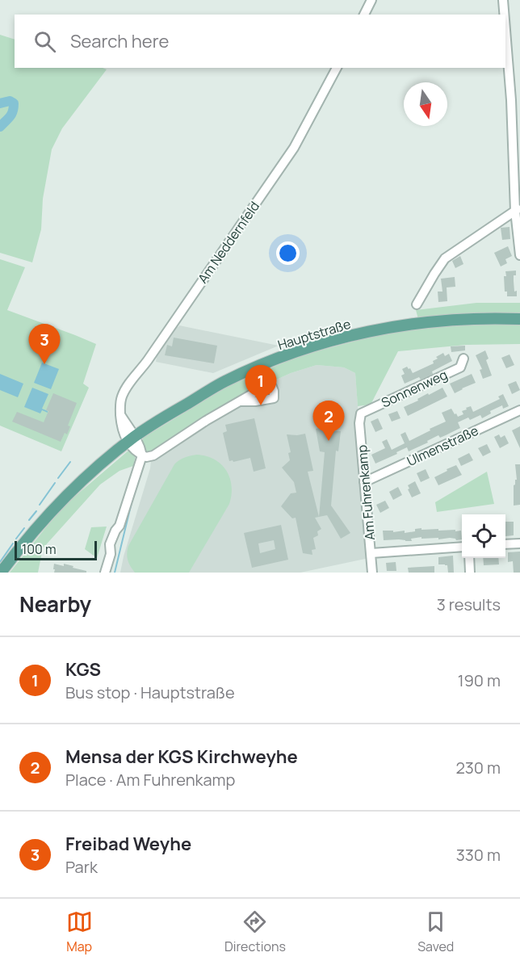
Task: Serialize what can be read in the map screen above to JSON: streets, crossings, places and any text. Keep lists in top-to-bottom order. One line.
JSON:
{"streets":{"main road":["Hauptstraße"],"street":["Am Neddernfeld","Sonnenweg","Ulmenstraße","Am Fuhrenkamp"]},"crossings":[["Am Neddernfeld","Hauptstraße"],["Sonnenweg","Am Fuhrenkamp"],["Ulmenstraße","Am Fuhrenkamp"]],"scale_bar":"100 m","north":"bottom","page":{"search":"Search here","pins":["3","1","2"],"scale":"100 m","heading":["Nearby","3 results"],"list":[{"mark":"1","name":"KGS","note":"Bus stop · Hauptstraße","value":"190 m"},{"mark":"2","name":"Mensa der KGS Kirchweyhe","note":"Place · Am Fuhrenkamp","value":"230 m"},{"mark":"3","name":"Freibad Weyhe","note":"Park","value":"330 m"}],"nav":["Map","Directions","Saved"]}}
